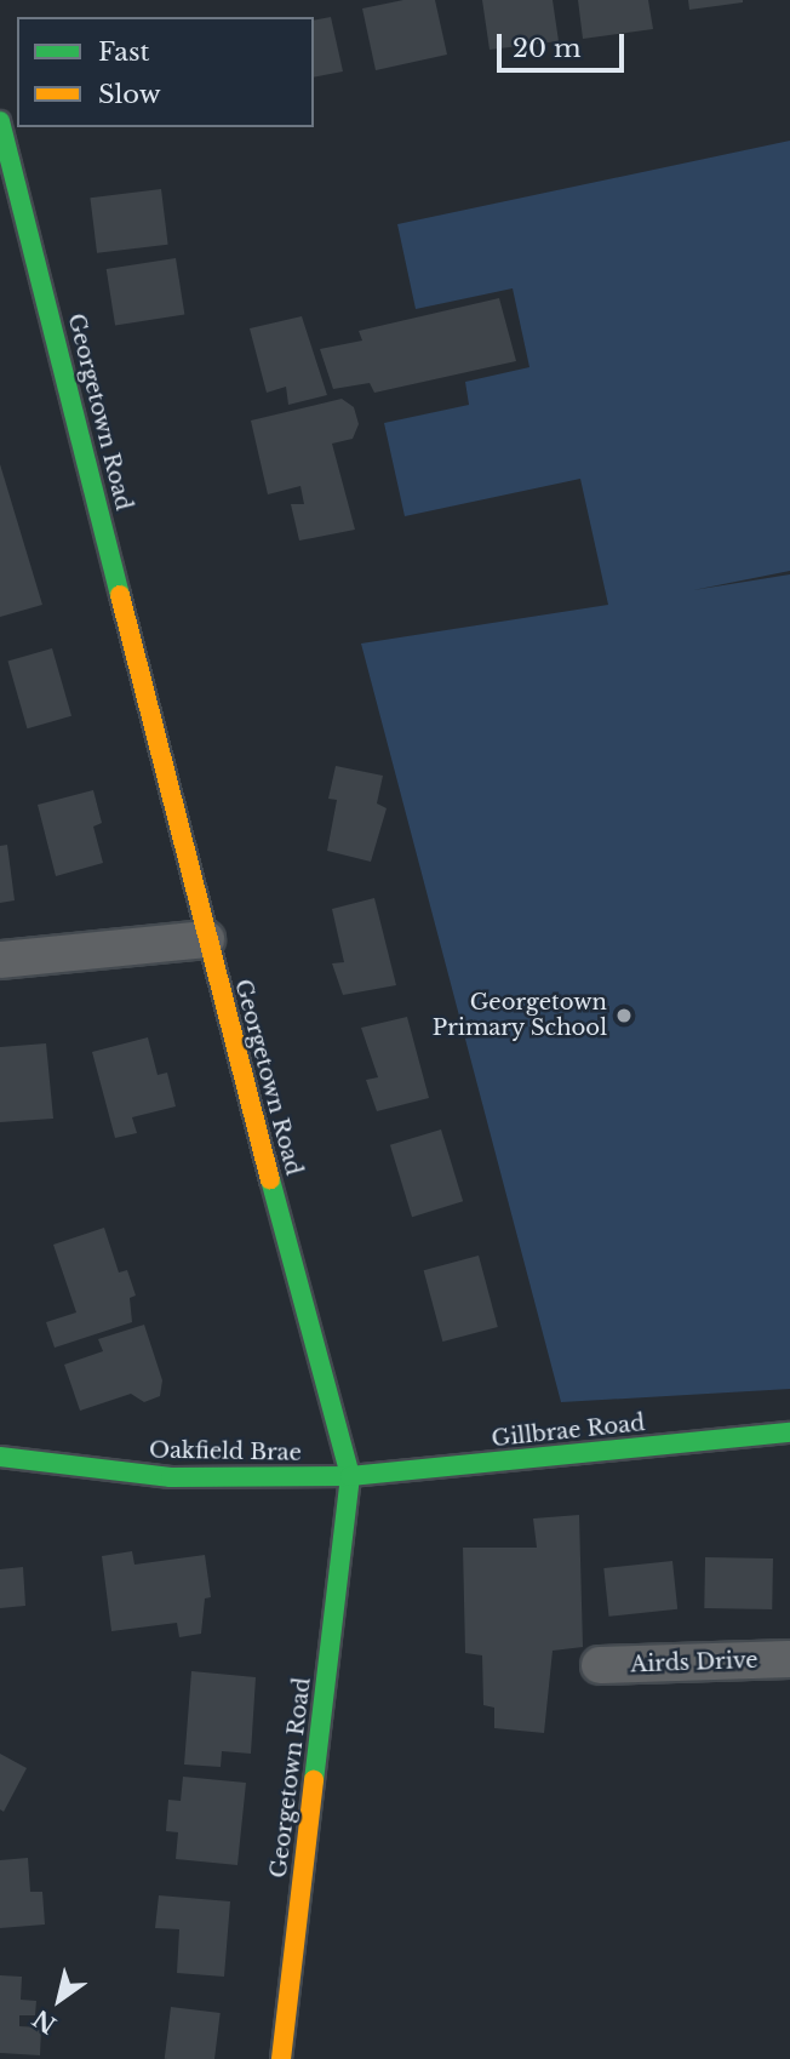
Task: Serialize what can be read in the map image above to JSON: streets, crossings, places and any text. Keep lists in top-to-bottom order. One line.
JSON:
{"streets":{"street":["Georgetown Road","Gillbrae Road","Oakfield Brae","Airds Drive"]},"crossings":[["Georgetown Road","Gillbrae Road"],["Georgetown Road","Oakfield Brae"],["Gillbrae Road","Oakfield Brae"]],"places":["Georgetown Primary School"],"legend":["Fast","Slow"],"scale_bar":"20 m","north":"bottom left"}
